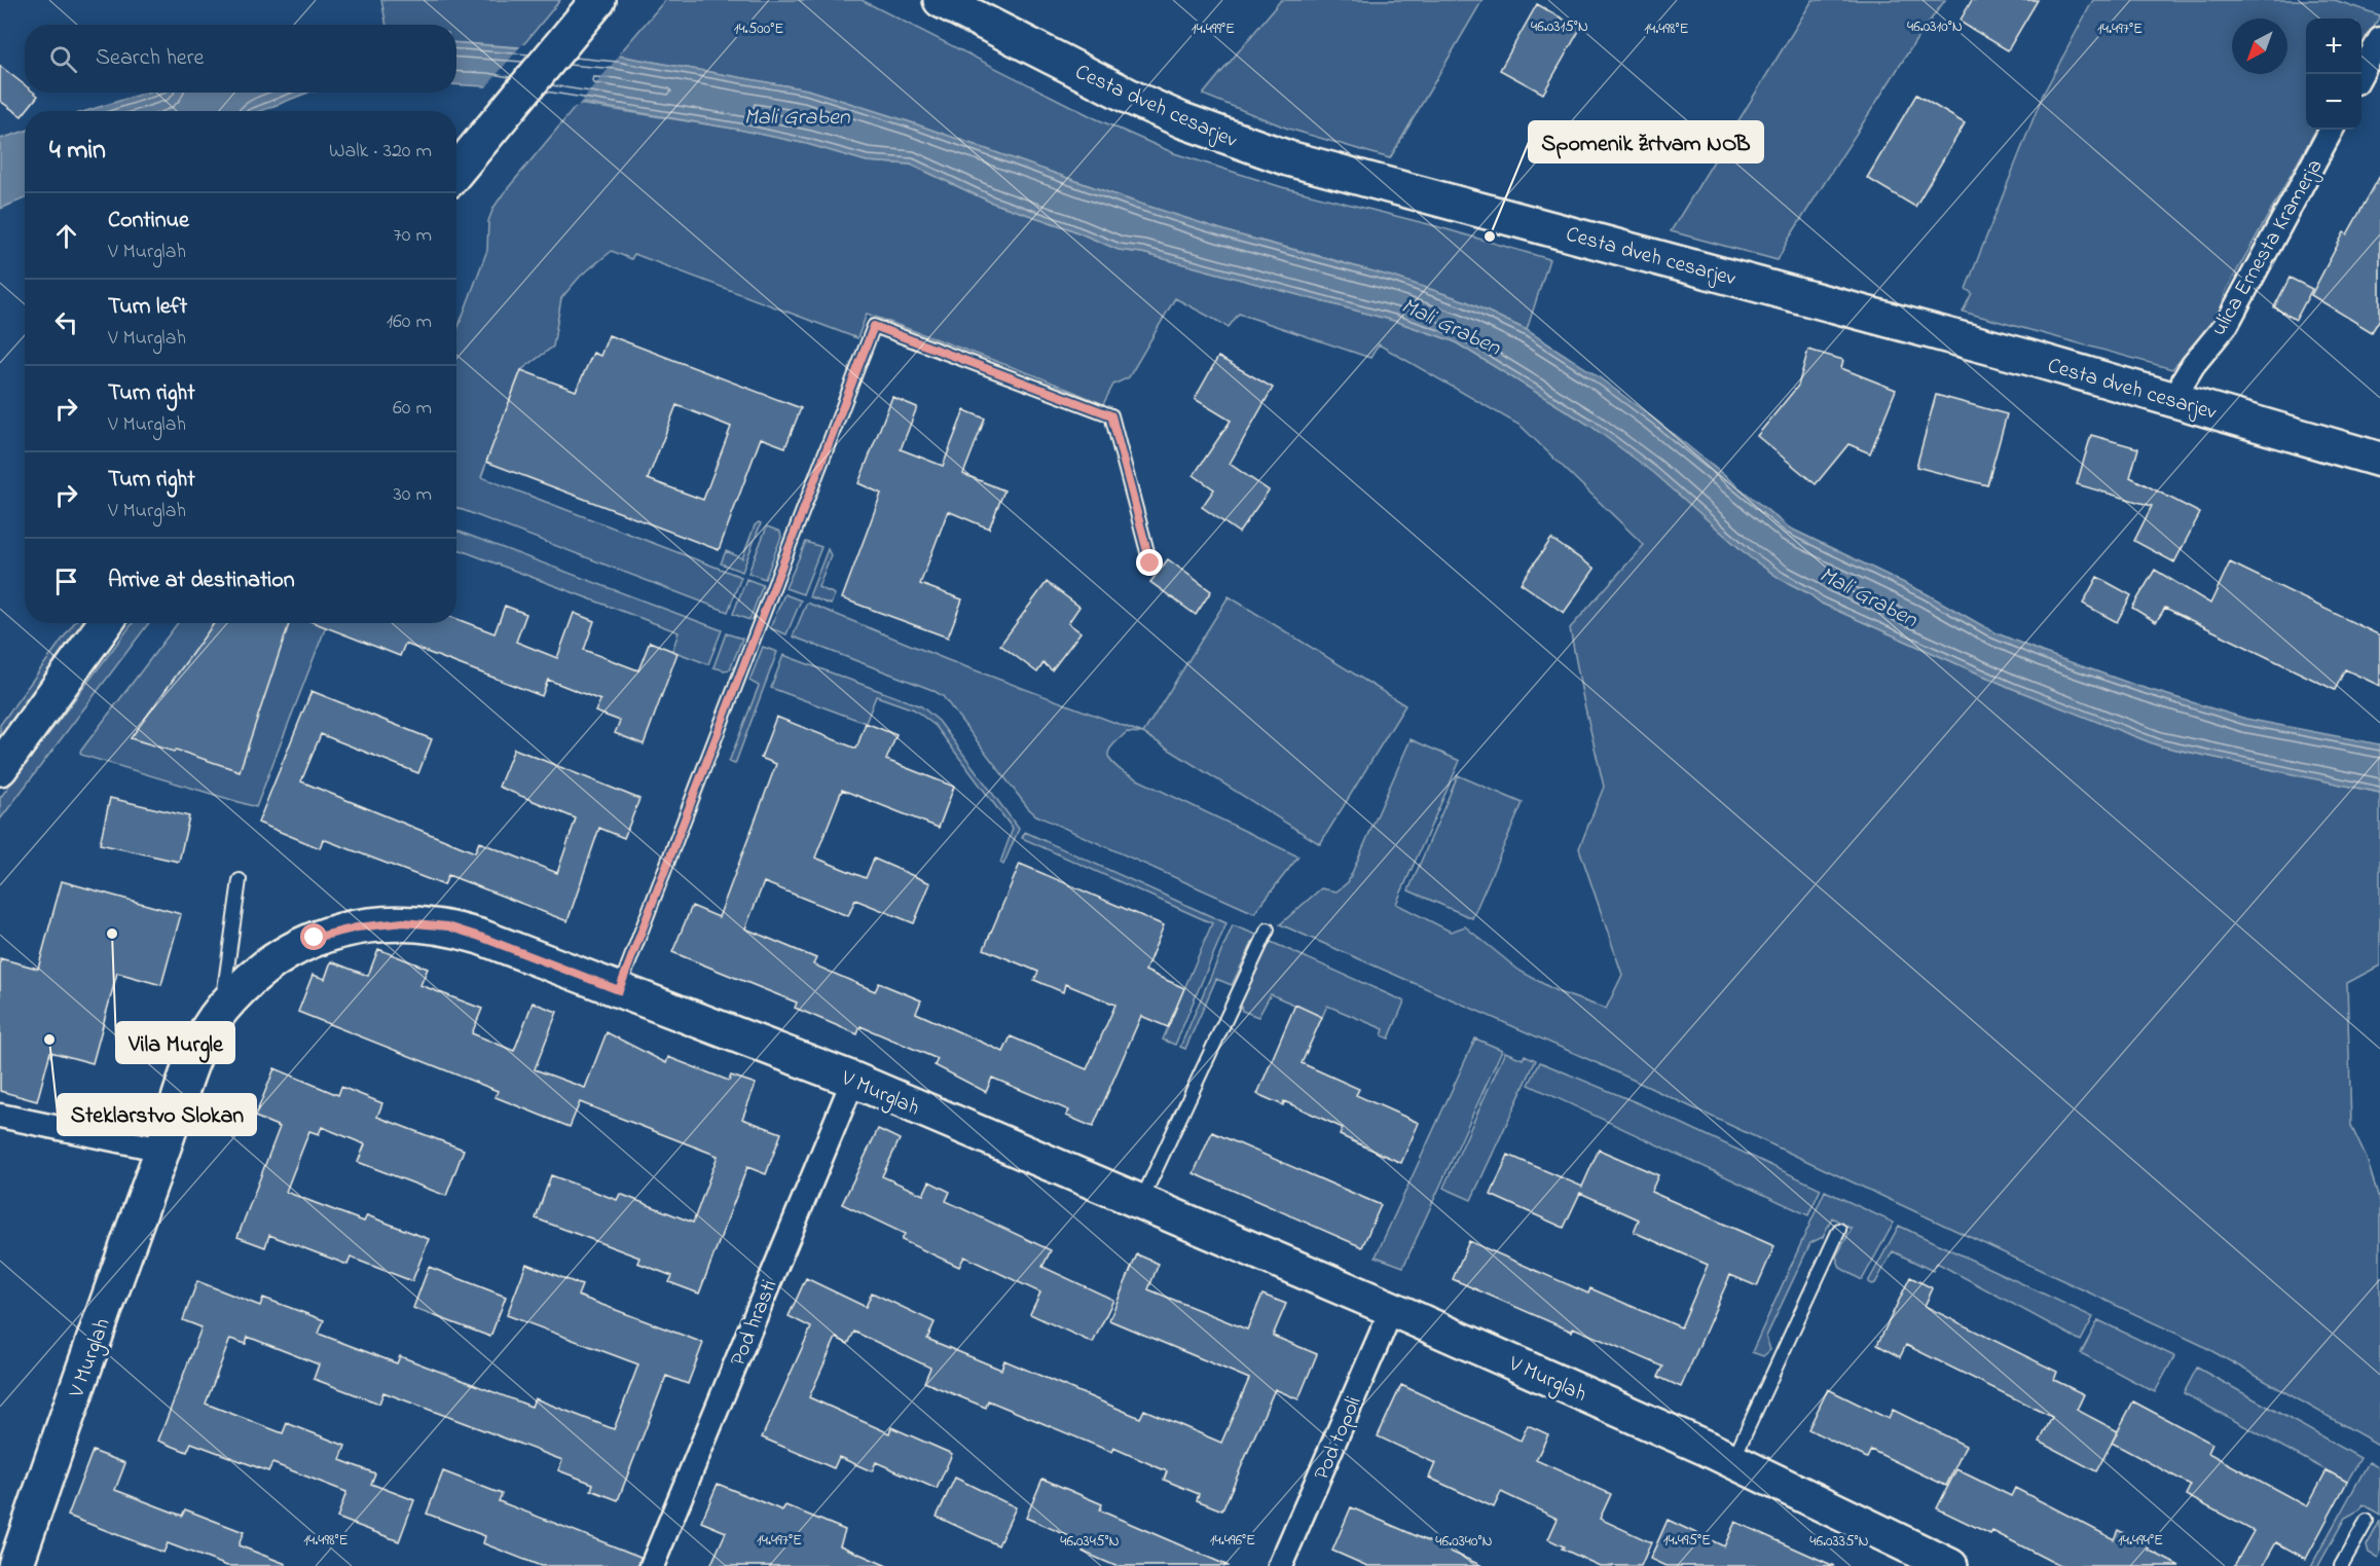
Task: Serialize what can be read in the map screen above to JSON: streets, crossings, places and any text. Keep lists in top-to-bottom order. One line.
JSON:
{"streets":{"street":["Cesta dveh cesarjev","ulica Ernesta Kramerja","V Murglah","Pod hrasti","Pod topoli"]},"crossings":[["Cesta dveh cesarjev","ulica Ernesta Kramerja"],["V Murglah","Pod hrasti"],["V Murglah","Pod topoli"]],"water":["Mali Graben"],"places":["Spomenik žrtvam NOB","Vila Murgle","Steklarstvo Slokan"],"north":"bottom left","page":{"map_buttons":["+","−"],"search":"Search here","heading":["4 min","Walk · 320 m"],"list":[["Continue","V Murglah","70 m"],["Turn left","V Murglah","160 m"],["Turn right","V Murglah","60 m"],["Turn right","V Murglah","30 m"],"Arrive at destination"]},"coordinates":["46.0315°N","46.0310°N","14.500°E","14.499°E","14.498°E","14.497°E","14.496°E","14.495°E","14.494°E","46.0345°N","46.0340°N","46.0335°N"]}
